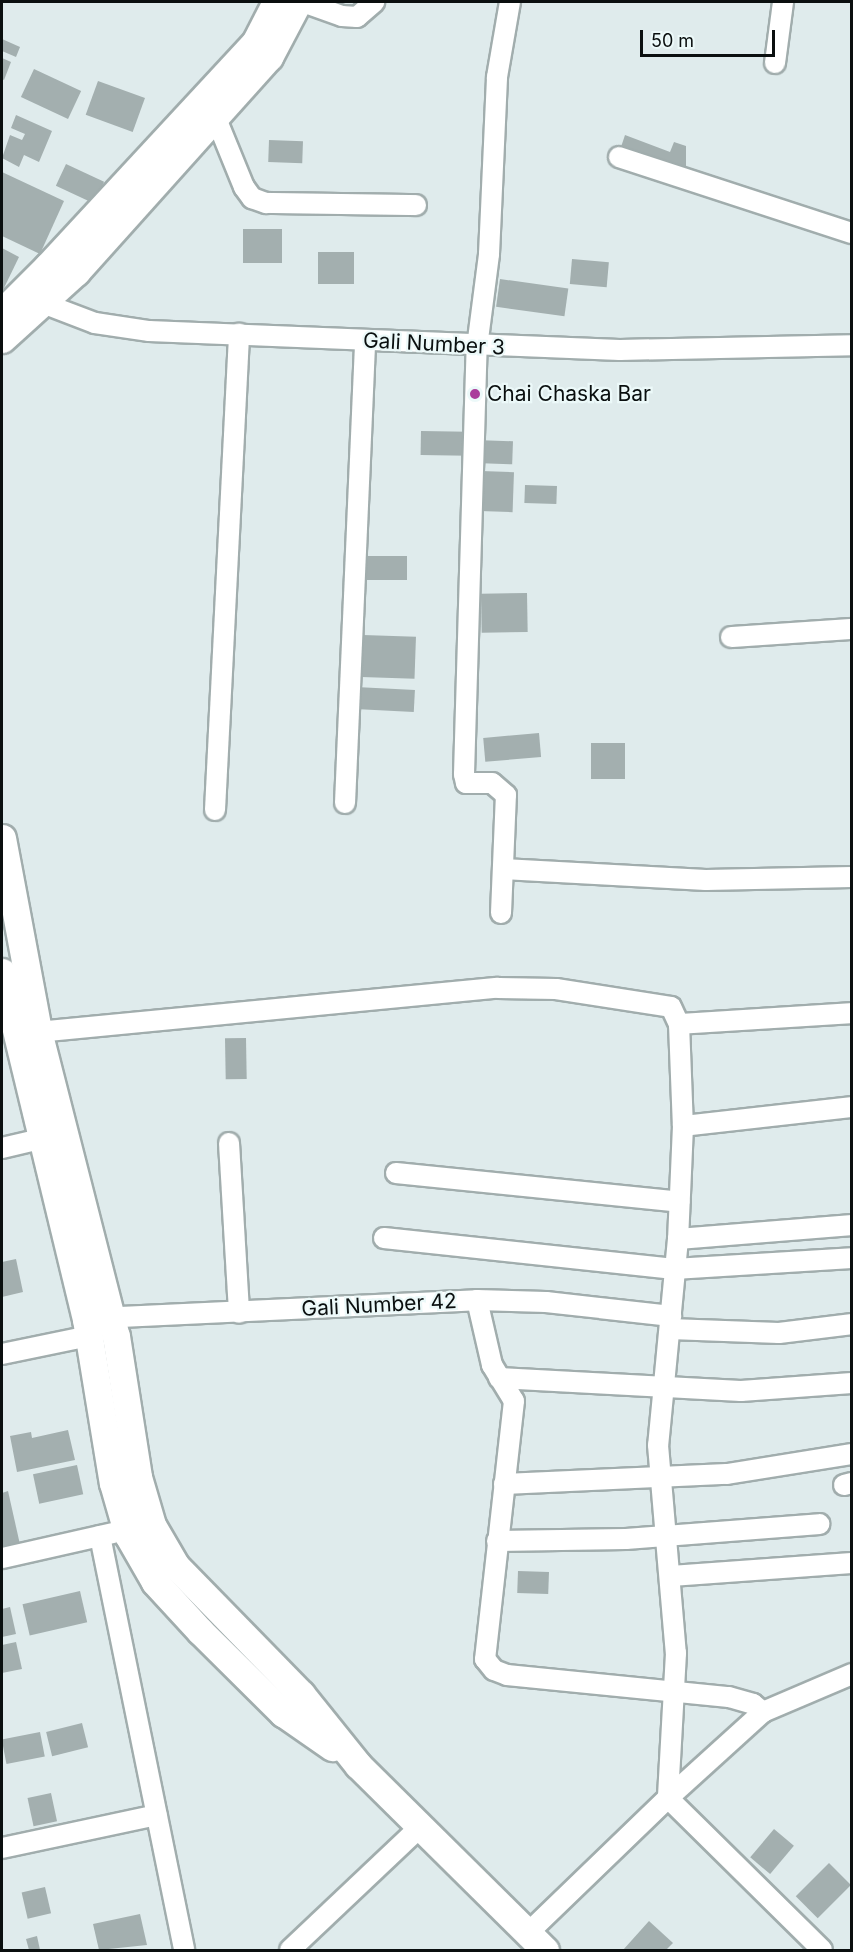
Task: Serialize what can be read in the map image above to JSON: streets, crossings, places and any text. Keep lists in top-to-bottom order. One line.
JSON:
{"streets":{"street":["Gali Number 3","Gali Number 42"]},"places":["Chai Chaska Bar"],"scale_bar":"50 m"}
